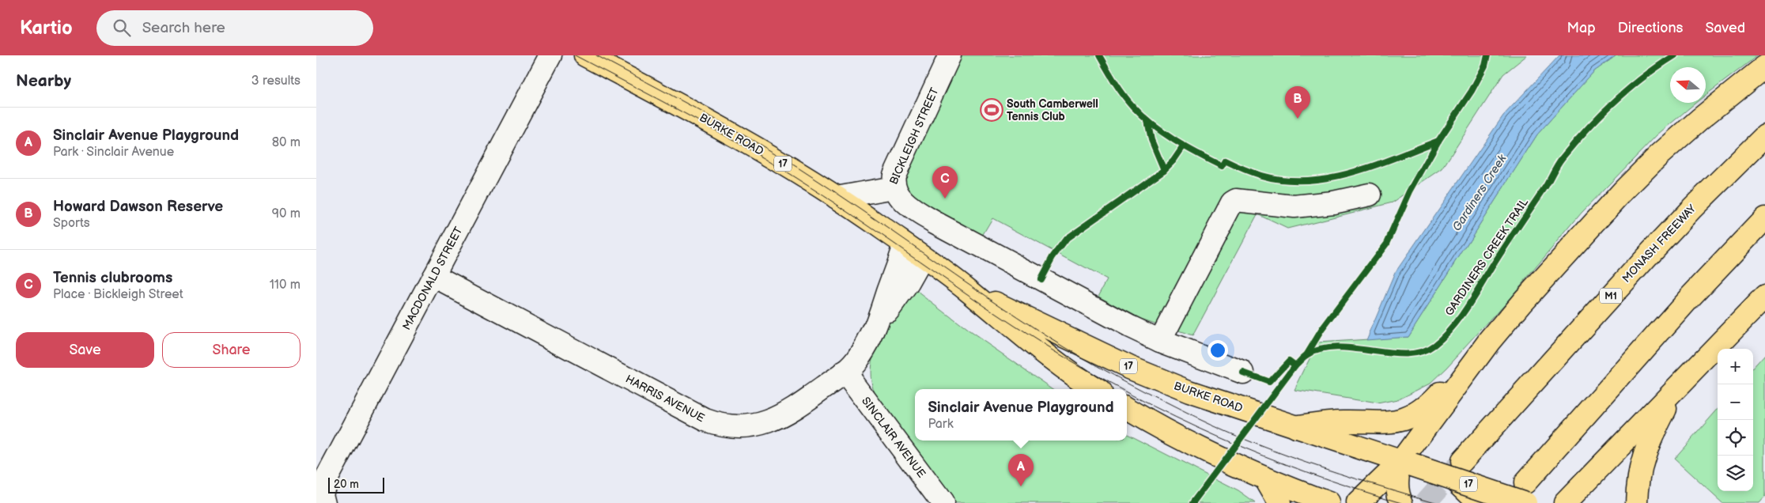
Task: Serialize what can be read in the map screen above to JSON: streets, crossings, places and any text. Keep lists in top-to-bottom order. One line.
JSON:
{"streets":{"main road":["BURKE ROAD","17","MONASH FREEWAY","M1"],"street":["BICKLEIGH STREET","MACDONALD STREET","HARRIS AVENUE","SINCLAIR AVENUE"],"cycle path":["GARDINERS CREEK TRAIL"]},"crossings":[["BURKE ROAD","BICKLEIGH STREET"],["BURKE ROAD","MONASH FREEWAY"],["BURKE ROAD","HARRIS AVENUE"],["MACDONALD STREET","HARRIS AVENUE"],["HARRIS AVENUE","SINCLAIR AVENUE"]],"water":["Gardiners Creek"],"places":{"sports":["South Camberwell Tennis Club"]},"scale_bar":"20 m","north":"left","page":{"header":"Kartio","search":"Search here","nav":["Map","Directions","Saved"],"heading":["Nearby","3 results"],"pins":["B","C","A"],"list":[{"mark":"A","name":"Sinclair Avenue Playground","note":"Park · Sinclair Avenue","value":"80 m"},{"mark":"B","name":"Howard Dawson Reserve","note":"Sports","value":"90 m"},{"mark":"C","name":"Tennis clubrooms","note":"Place · Bickleigh Street","value":"110 m"}],"buttons":["Save","Share"],"map_buttons":["+","−"],"popup":["Sinclair Avenue Playground","Park"],"scale":"20 m"}}
